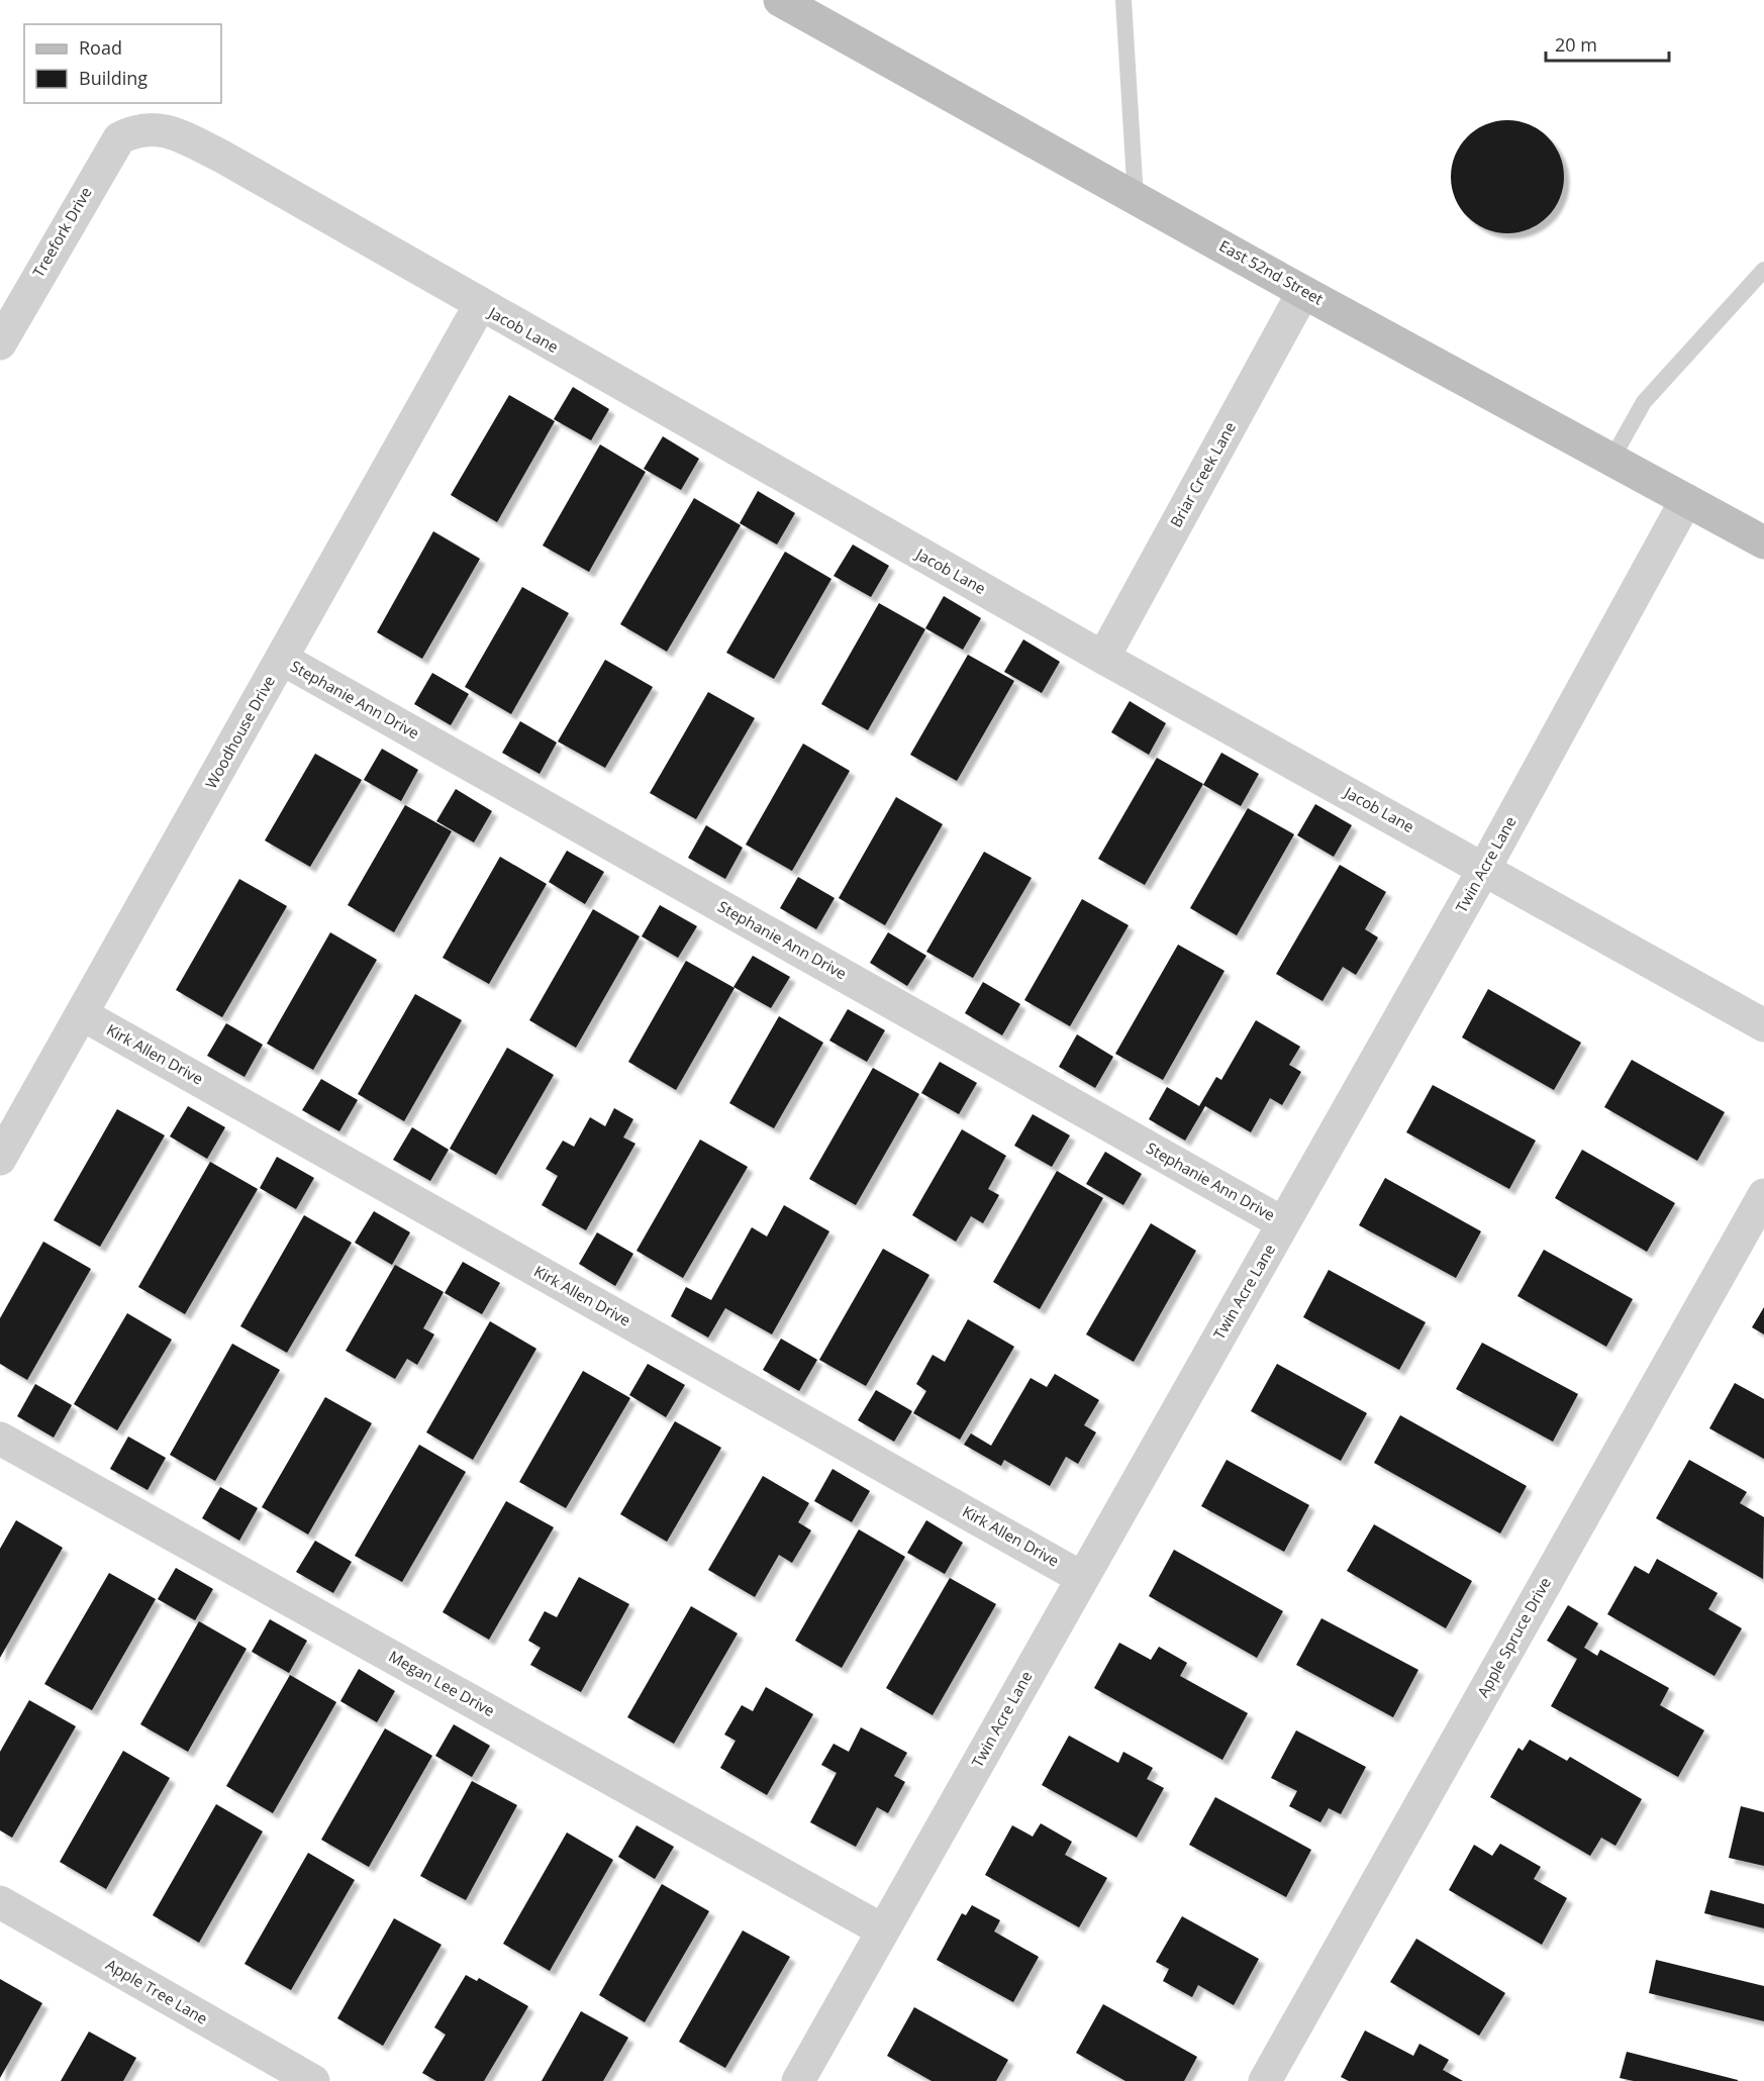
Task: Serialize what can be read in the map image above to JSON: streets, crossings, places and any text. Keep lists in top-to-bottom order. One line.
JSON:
{"streets":{"street":["Treefork Drive","East 52nd Street","Jacob Lane","Briar Creek Lane","Stephanie Ann Drive","Woodhouse Drive","Twin Acre Lane","Kirk Allen Drive","Apple Spruce Drive","Megan Lee Drive","Apple Tree Lane"]},"crossings":[["Treefork Drive","Jacob Lane"],["East 52nd Street","Briar Creek Lane"],["East 52nd Street","Twin Acre Lane"],["Jacob Lane","Briar Creek Lane"],["Jacob Lane","Woodhouse Drive"],["Jacob Lane","Twin Acre Lane"],["Stephanie Ann Drive","Woodhouse Drive"],["Stephanie Ann Drive","Twin Acre Lane"],["Woodhouse Drive","Kirk Allen Drive"],["Twin Acre Lane","Kirk Allen Drive"],["Twin Acre Lane","Megan Lee Drive"]],"legend":["Road","Building"],"scale_bar":"20 m"}
